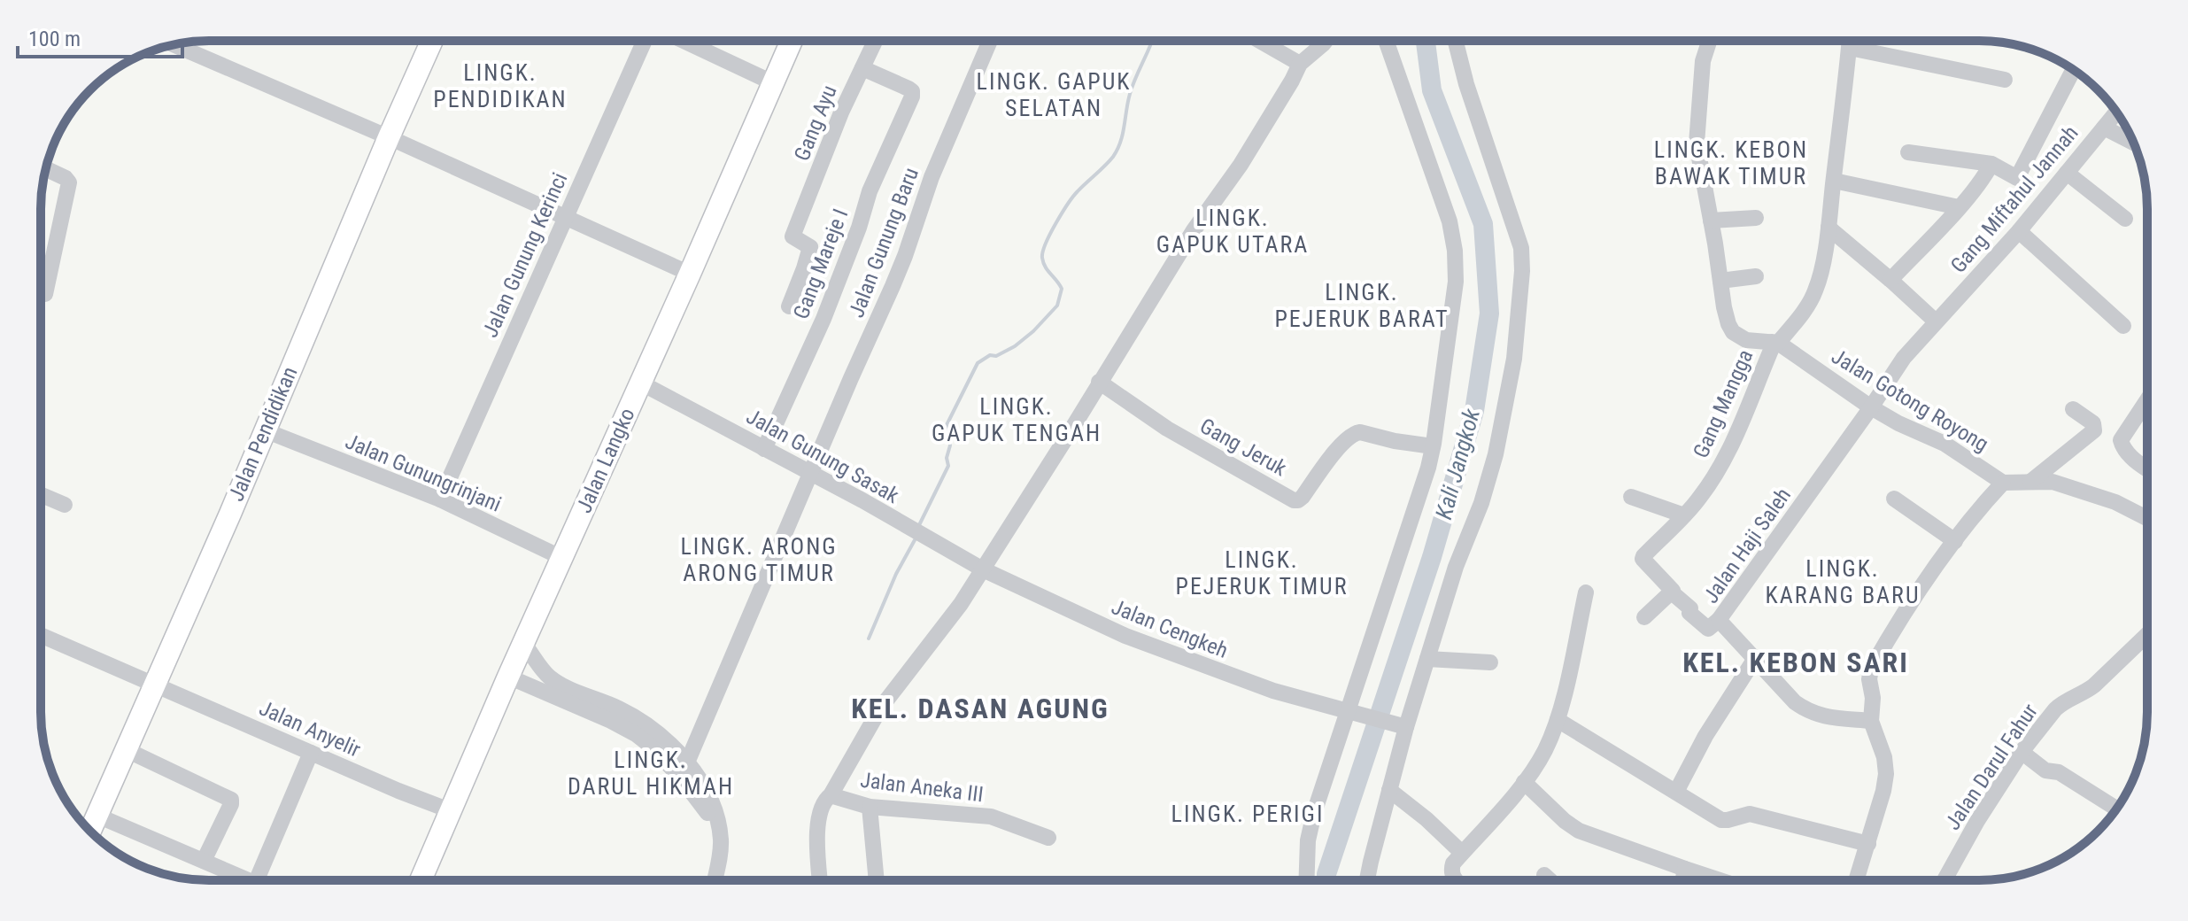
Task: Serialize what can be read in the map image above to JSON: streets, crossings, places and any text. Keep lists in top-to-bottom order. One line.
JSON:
{"streets":{"main road":["Jalan Pendidikan","Jalan Langko"],"street":["Gang Ayu","Gang Miftahul Jannah","Jalan Gunung Baru","Jalan Gunung Kerinci","Gang Mareje I","Jalan Gotong Royong","Gang Mangga","Gang Jeruk","Jalan Gunung Sasak","Jalan Gunungrinjani","Jalan Haji Saleh","Jalan Cengkeh","Jalan Anyelir","Jalan Darul Fahur","Jalan Aneka III"]},"crossings":[["Gang Ayu","Gang Mareje I"],["Gang Miftahul Jannah","Jalan Gotong Royong"],["Gang Miftahul Jannah","Jalan Haji Saleh"],["Jalan Gunung Baru","Jalan Gunung Sasak"],["Jalan Gunung Kerinci","Jalan Gunungrinjani"],["Gang Mareje I","Jalan Gunung Sasak"],["Jalan Gotong Royong","Gang Mangga"],["Jalan Gotong Royong","Jalan Haji Saleh"],["Jalan Pendidikan","Jalan Gunungrinjani"],["Jalan Pendidikan","Jalan Anyelir"],["Jalan Gunung Sasak","Jalan Langko"],["Jalan Gunung Sasak","Jalan Cengkeh"],["Jalan Langko","Jalan Gunungrinjani"],["Jalan Langko","Jalan Anyelir"]],"districts":["LINGK. PENDIDIKAN","LINGK. GAPUK SELATAN","LINGK. KEBON BAWAK TIMUR","LINGK. GAPUK UTARA","LINGK. PEJERUK BARAT","LINGK. GAPUK TENGAH","LINGK. ARONG ARONG TIMUR","LINGK. PEJERUK TIMUR","LINGK. KARANG BARU","KEL. KEBON SARI","KEL. DASAN AGUNG","LINGK. DARUL HIKMAH","LINGK. PERIGI"],"water":["Kali Jangkok"],"scale_bar":"100 m"}
